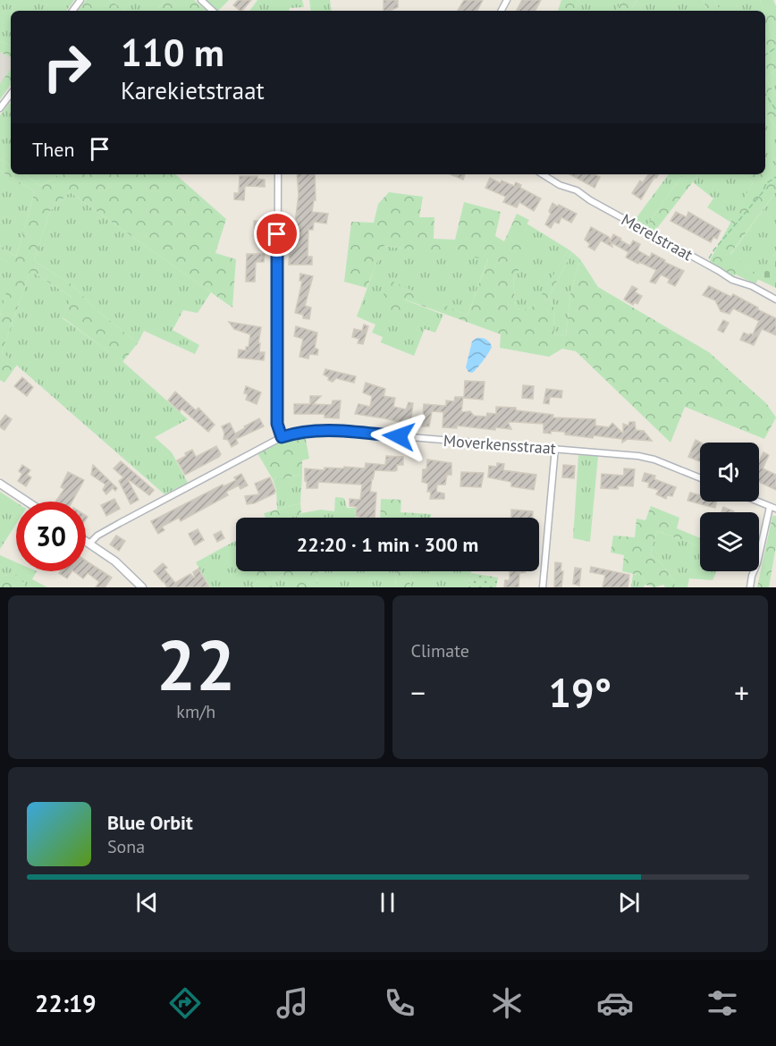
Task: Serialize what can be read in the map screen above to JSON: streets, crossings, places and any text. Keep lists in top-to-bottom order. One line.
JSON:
{"streets":{"street":["Merelstraat","Moverkensstraat"]},"page":{"turn":["110 m","Karekietstraat"],"then":"Then","limit":"30","trip":"22:20 · 1 min · 300 m","tile":[["22","km/h"],"Climate"],"heat":["−","19°","+"],"song":["Blue Orbit","Sona"],"tabs":"22:19"}}
